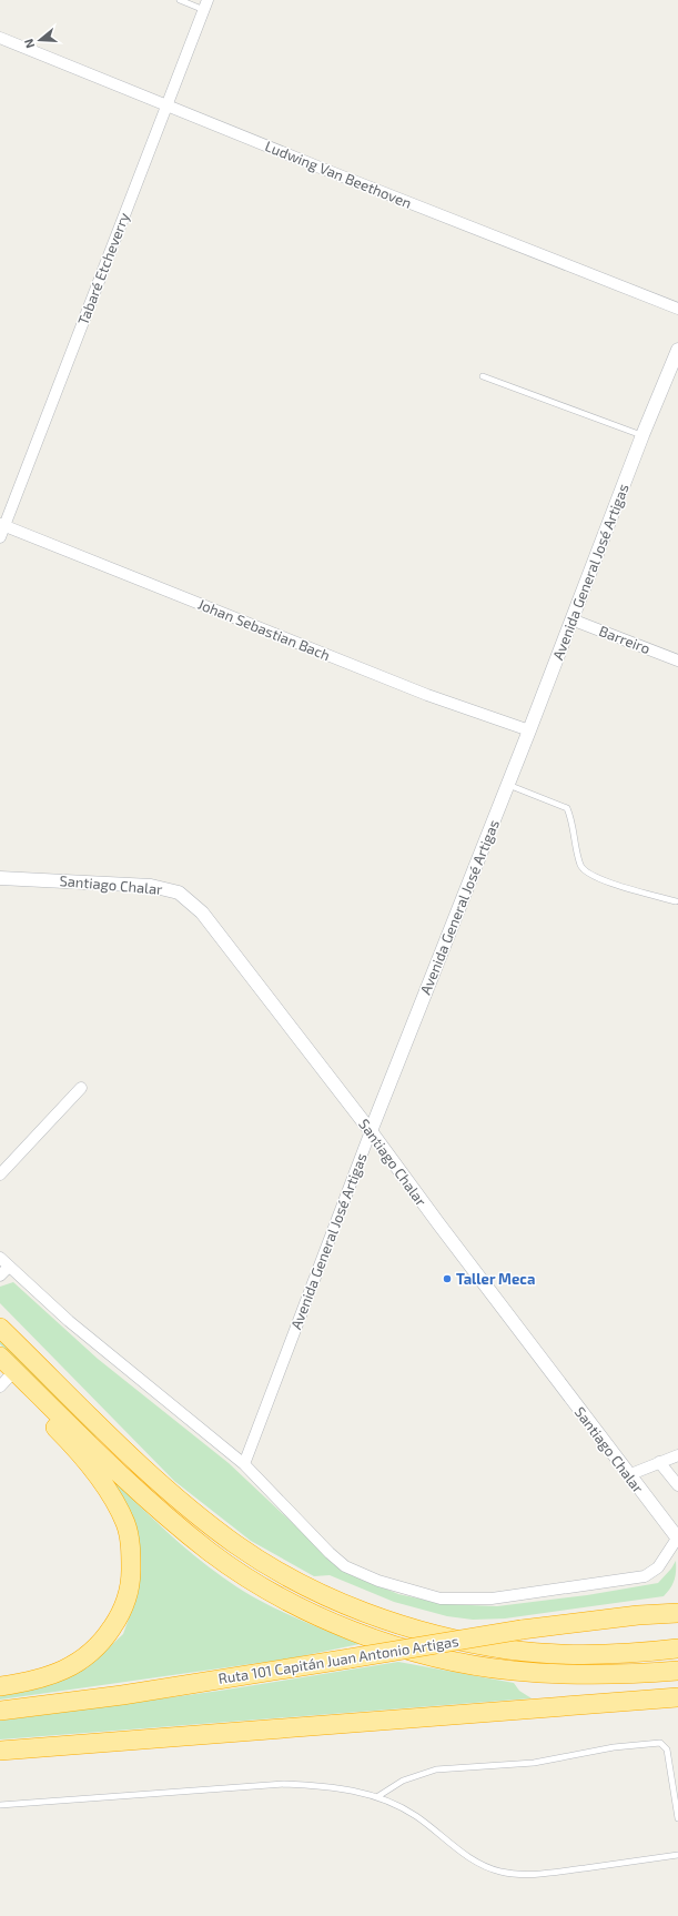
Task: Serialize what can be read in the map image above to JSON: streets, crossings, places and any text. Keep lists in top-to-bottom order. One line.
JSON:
{"streets":{"highway":["Ruta 101 Capitán Juan Antonio Artigas"],"street":["Ludwing Van Beethoven","Tabaré Etcheverry","Avenida General José Artigas","Johan Sebastian Bach","Barreiro","Santiago Chalar"]},"crossings":[["Ludwing Van Beethoven","Tabaré Etcheverry"],["Tabaré Etcheverry","Johan Sebastian Bach"],["Avenida General José Artigas","Johan Sebastian Bach"],["Avenida General José Artigas","Barreiro"],["Avenida General José Artigas","Santiago Chalar"]],"places":["Taller Meca"],"north":"left"}
